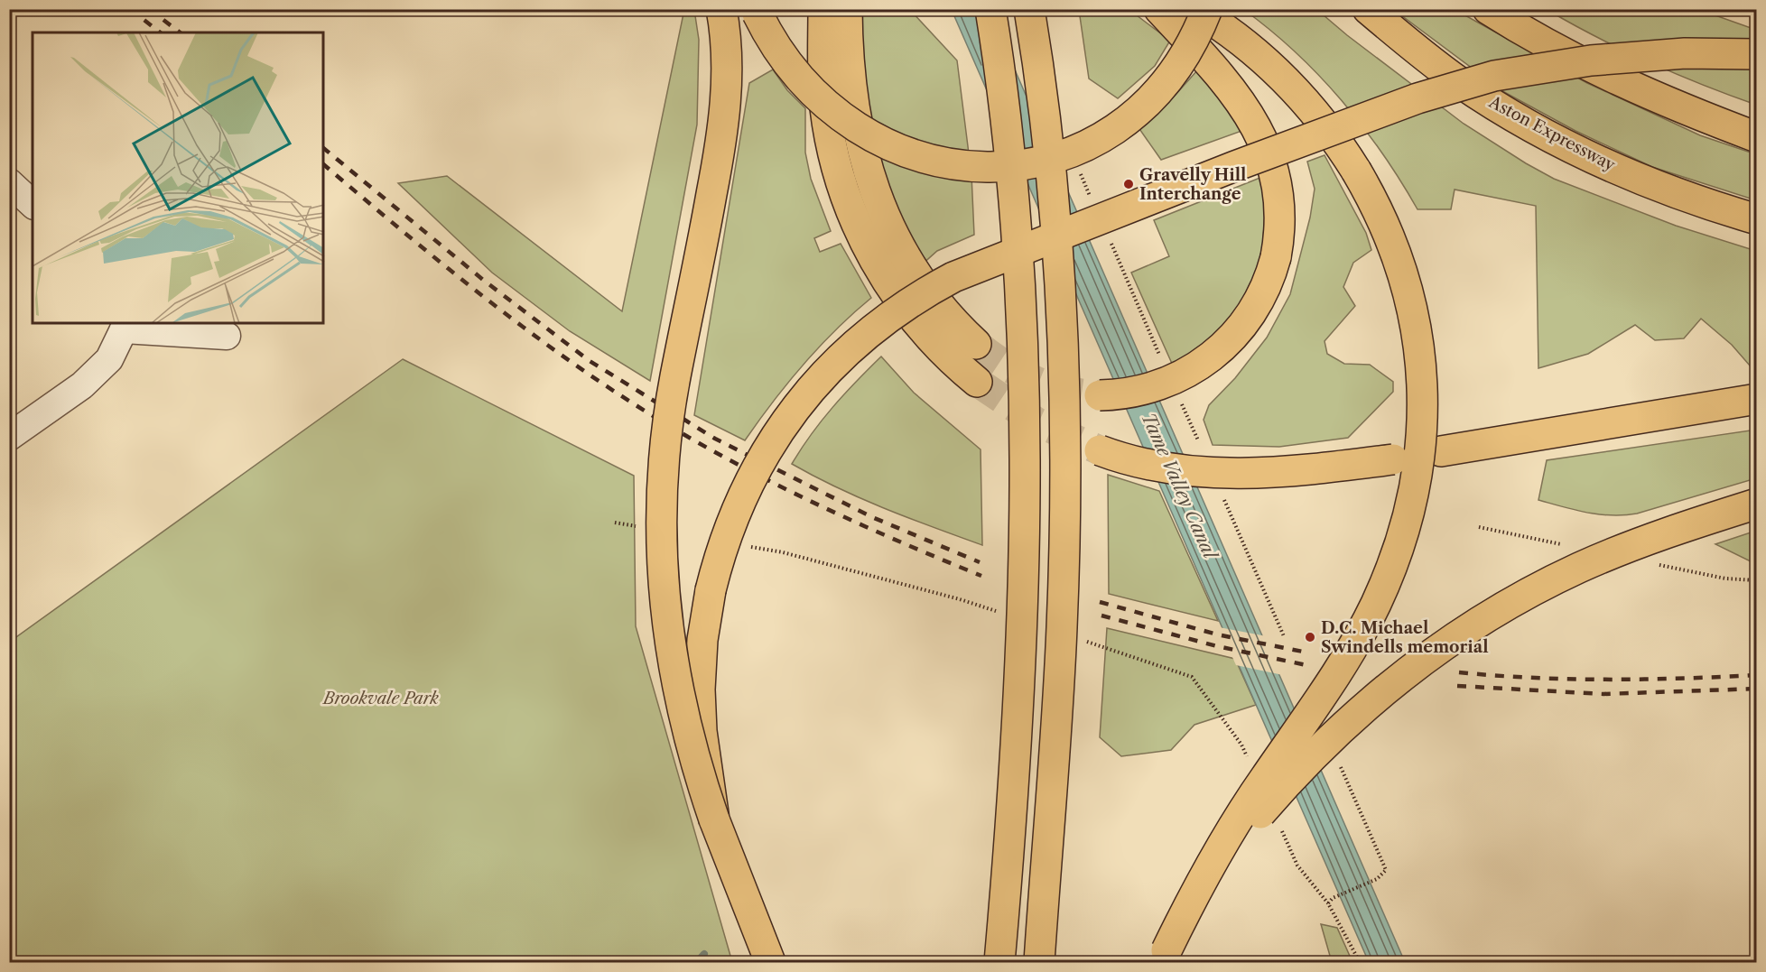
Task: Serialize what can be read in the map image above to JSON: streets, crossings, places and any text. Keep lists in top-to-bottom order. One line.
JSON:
{"streets":{"highway":["Aston Expressway"]},"water":["Tame Valley Canal"],"parks":["Brookvale Park"],"places":["Gravelly Hill Interchange","D.C. Michael Swindells memorial"]}
